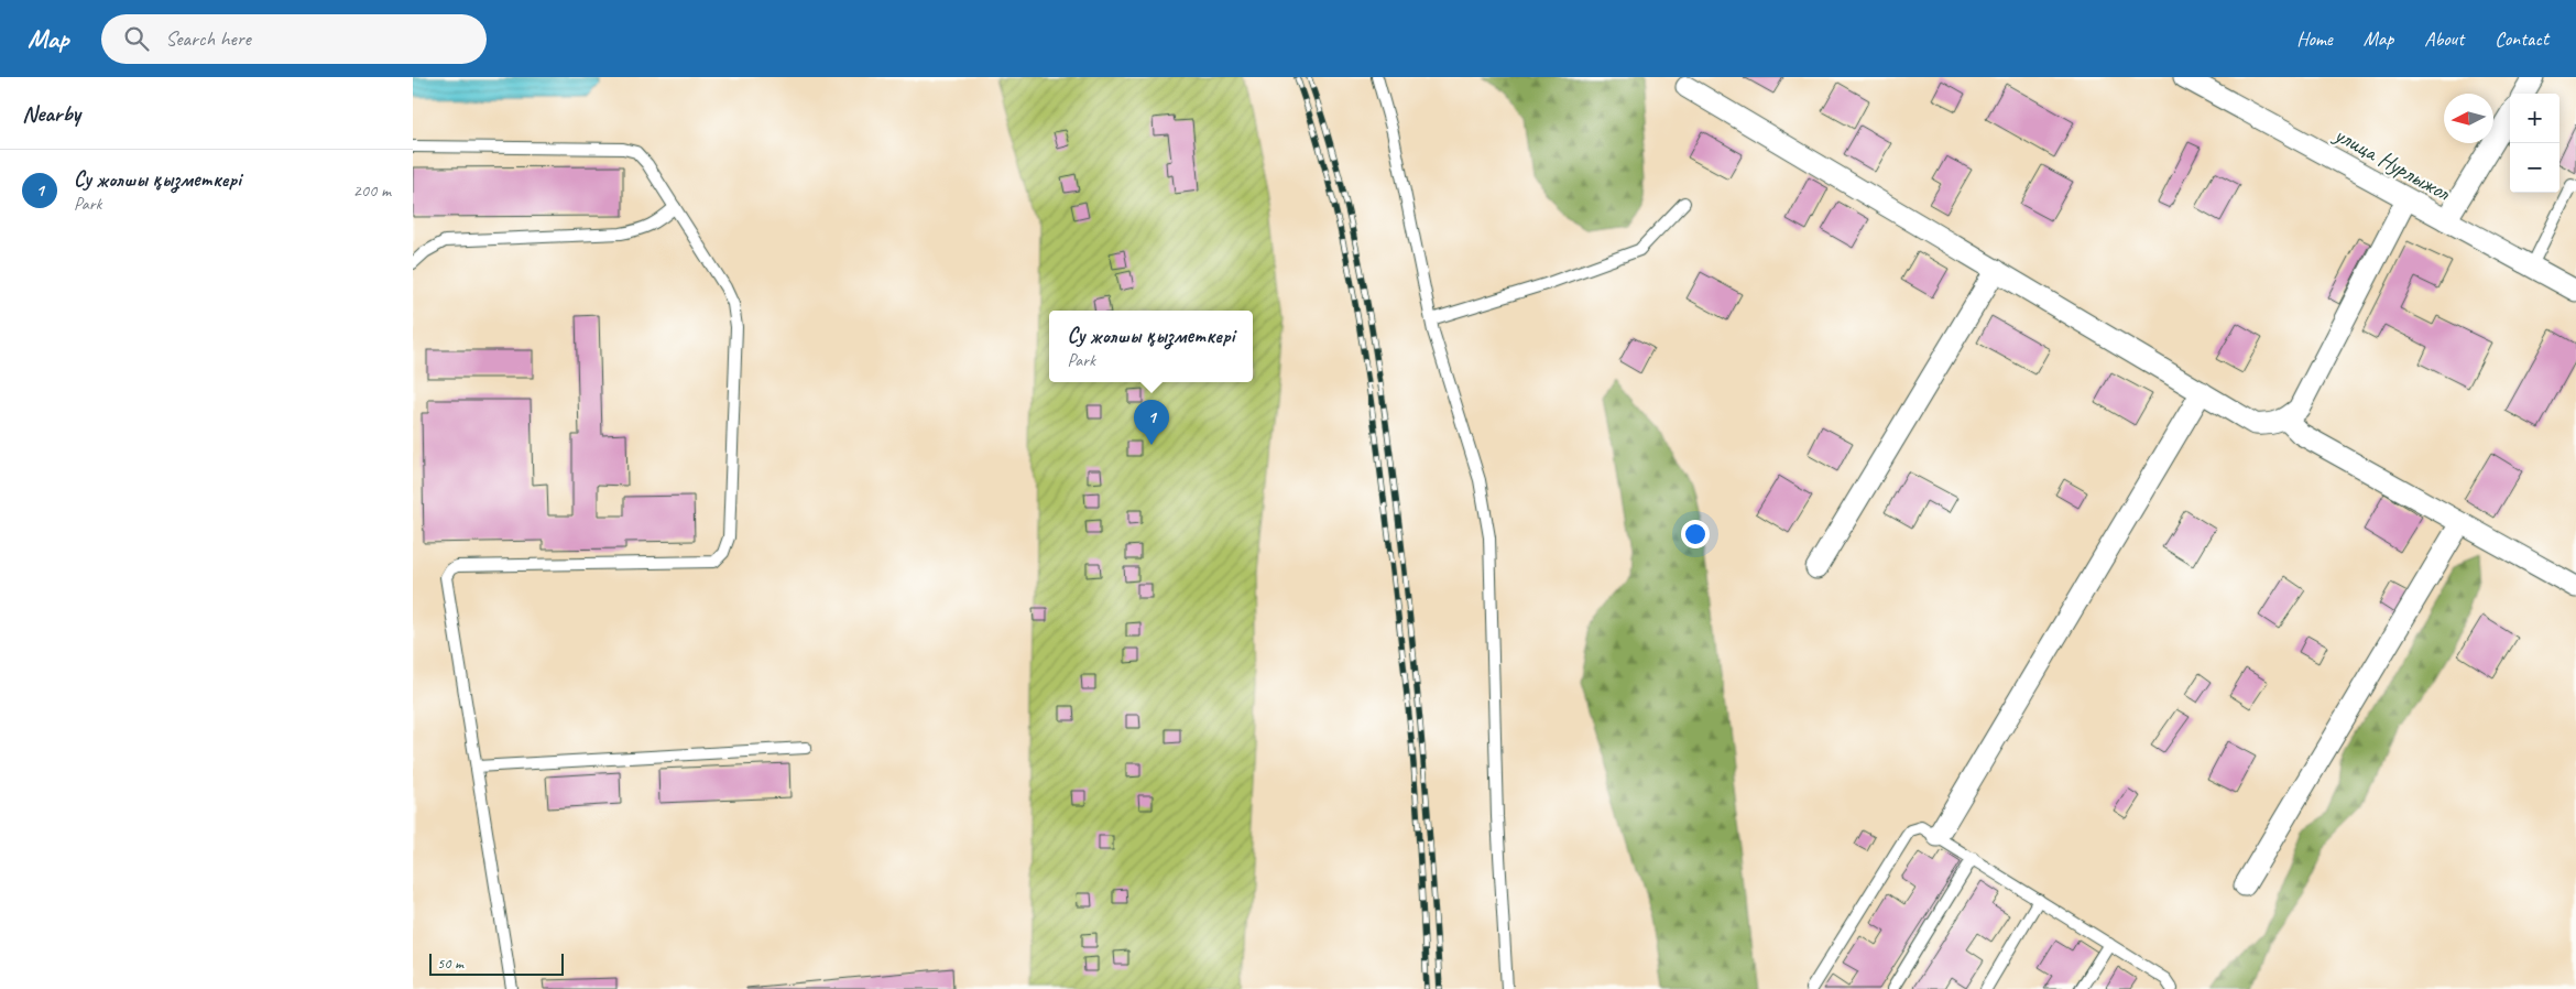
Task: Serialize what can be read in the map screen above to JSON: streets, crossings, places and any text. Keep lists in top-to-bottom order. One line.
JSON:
{"streets":{"street":["улица Нурлыжол"]},"scale_bar":"50 m","north":"left","page":{"header":"Map","search":"Search here","nav":["Home","Map","About","Contact"],"heading":"Nearby","map_buttons":["+","−"],"list":[{"mark":"1","name":"Су жолшы қызметкері","note":"Park","value":"200 m"}],"popup":["Су жолшы қызметкері","Park"],"pins":"1","scale":"50 m"}}
